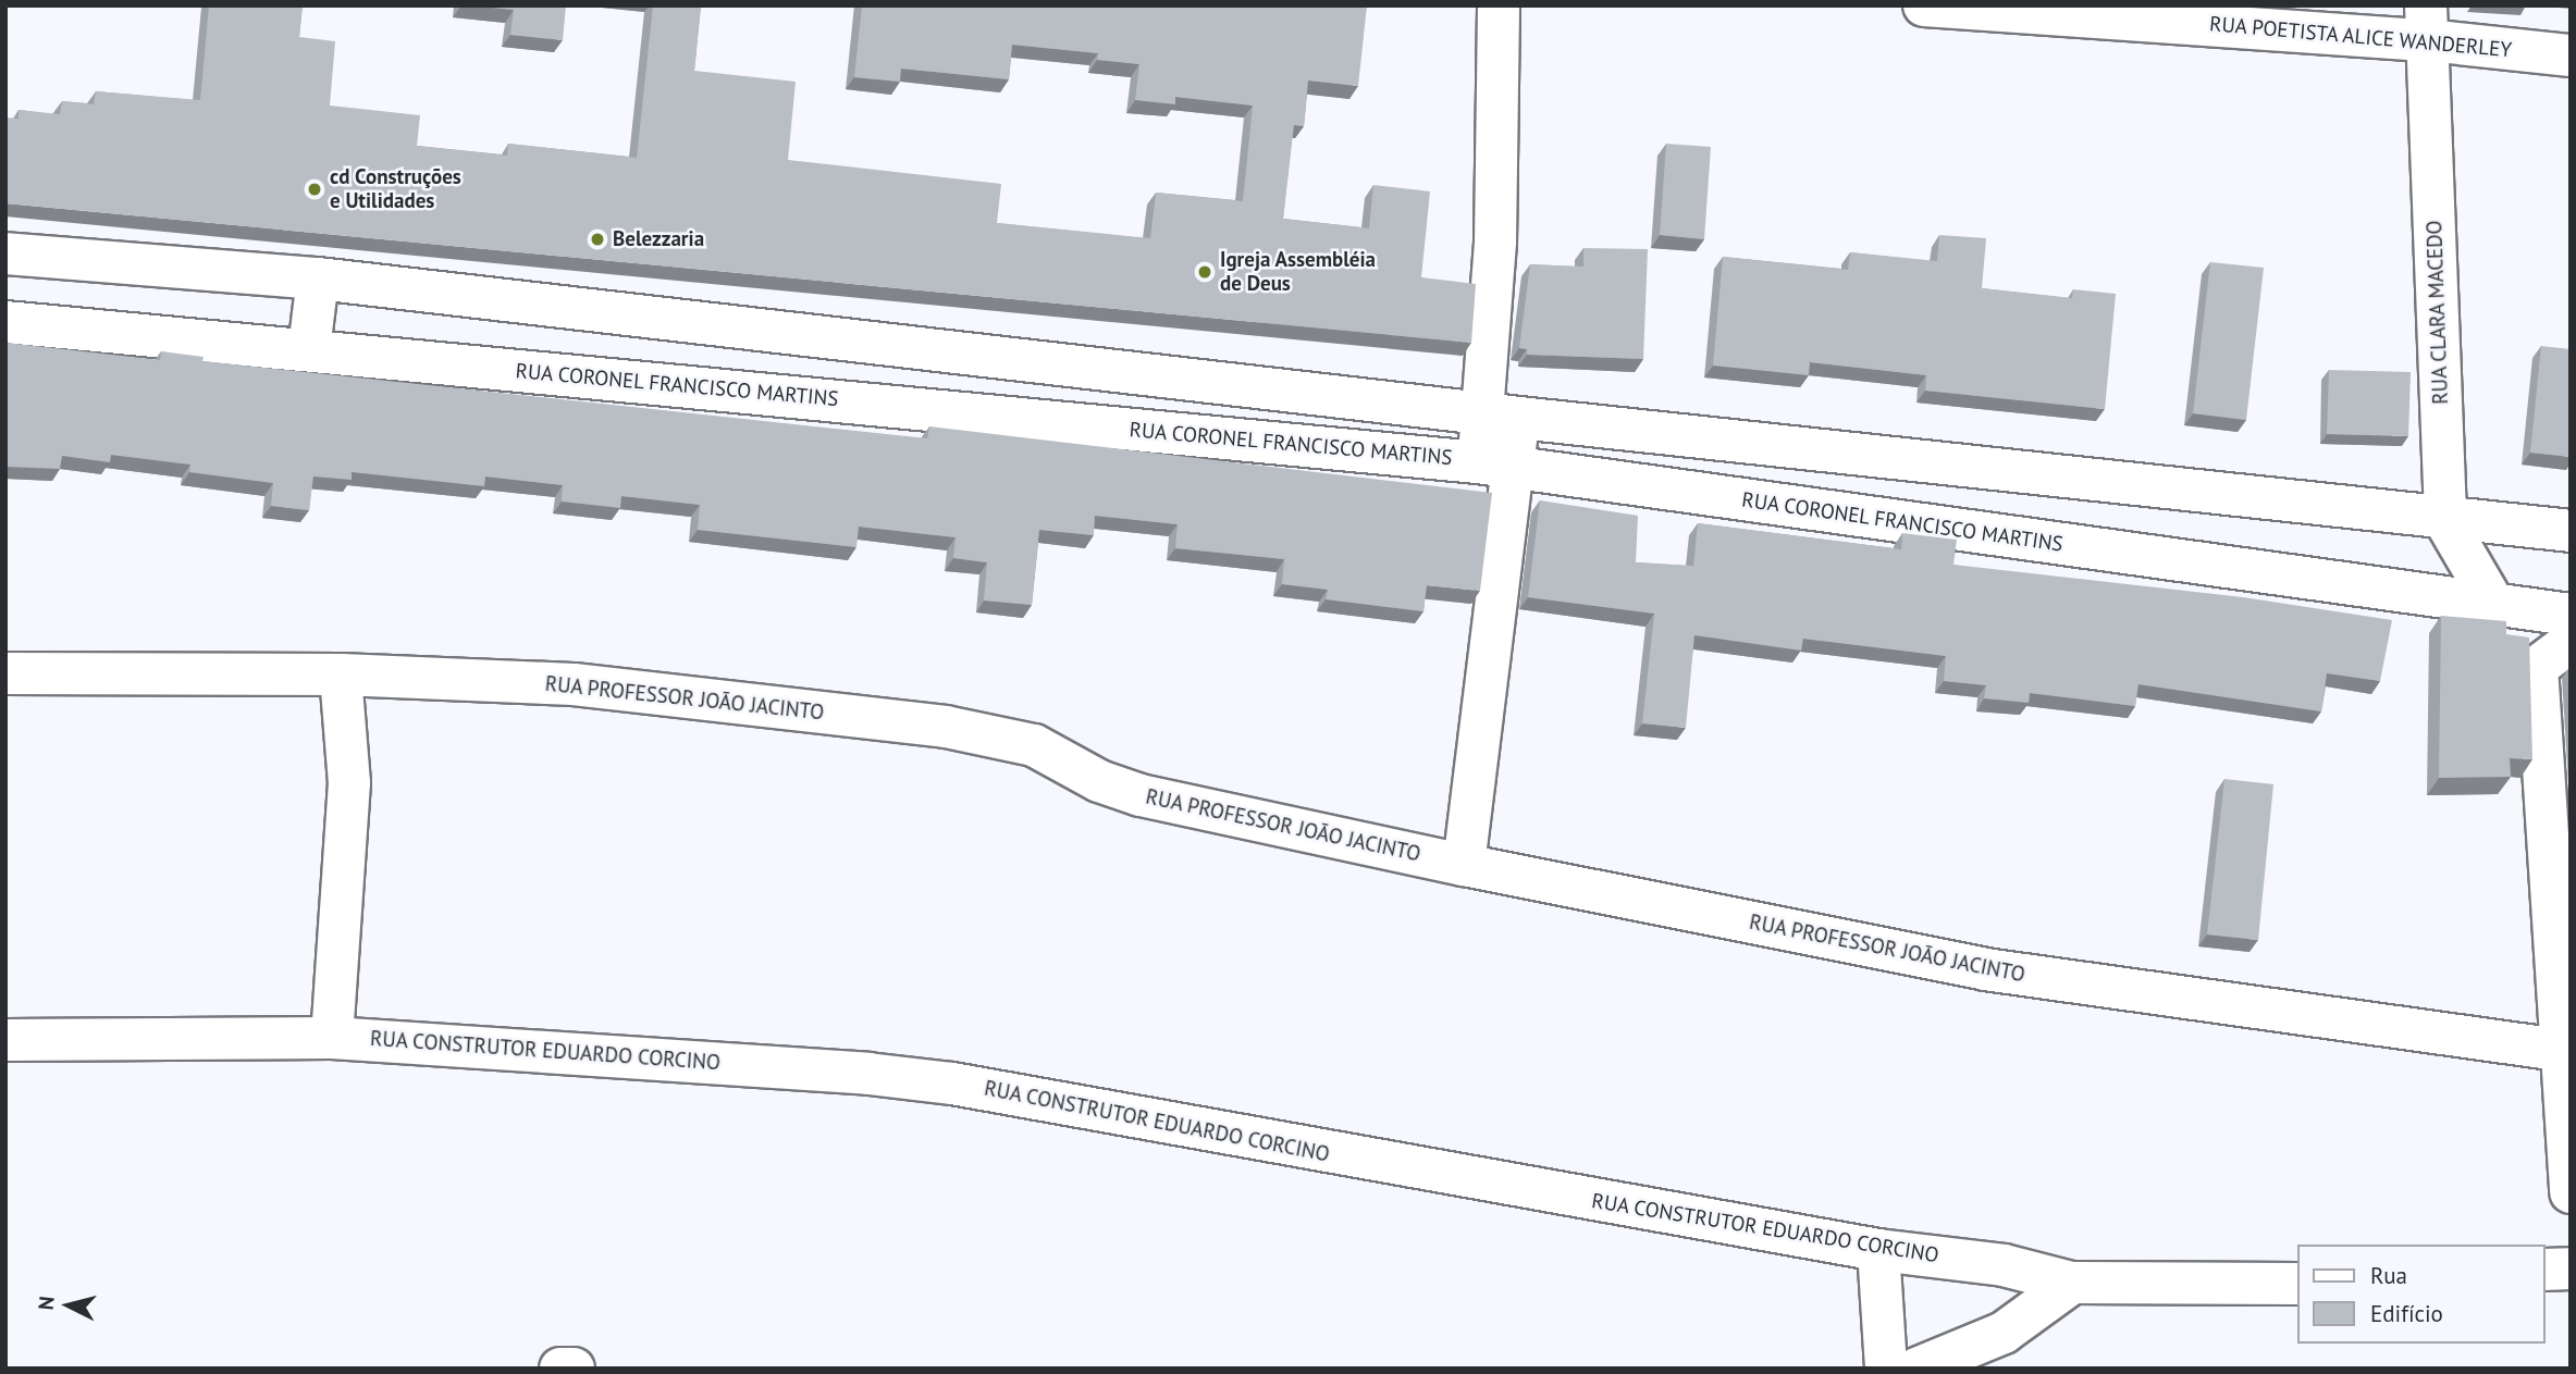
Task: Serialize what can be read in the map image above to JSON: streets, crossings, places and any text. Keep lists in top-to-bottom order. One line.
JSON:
{"streets":{"street":["RUA POETISTA ALICE WANDERLEY","RUA CLARA MACEDO","RUA CORONEL FRANCISCO MARTINS","RUA PROFESSOR JOÃO JACINTO","RUA CONSTRUTOR EDUARDO CORCINO"]},"crossings":[["RUA POETISTA ALICE WANDERLEY","RUA CLARA MACEDO"],["RUA CLARA MACEDO","RUA CORONEL FRANCISCO MARTINS"]],"places":["cd Construções e Utilidades","Belezzaria","Igreja Assembléia de Deus"],"legend":["Rua","Edifício"],"north":"left"}
